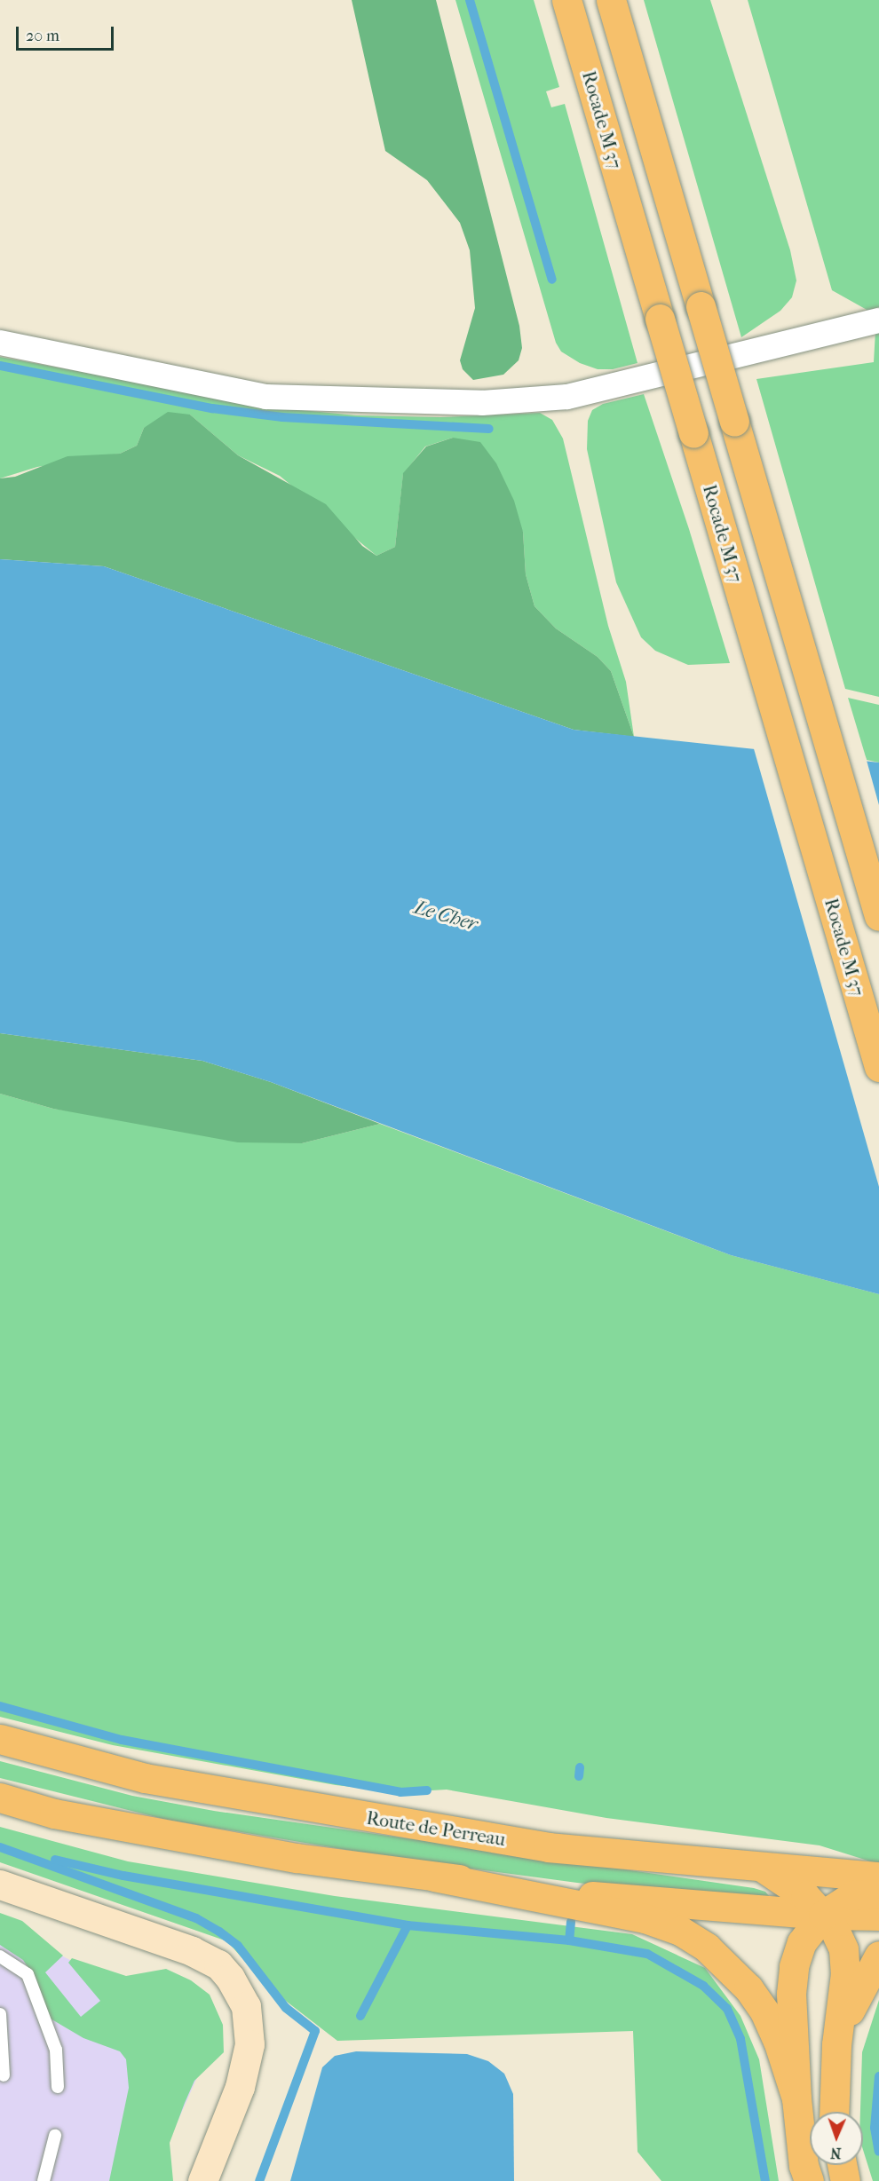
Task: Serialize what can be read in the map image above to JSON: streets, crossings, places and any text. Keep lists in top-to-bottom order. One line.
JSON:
{"streets":{"main road":["Rocade M 37","Route de Perreau"]},"water":["Le Cher"],"scale_bar":"20 m","north":"bottom"}
